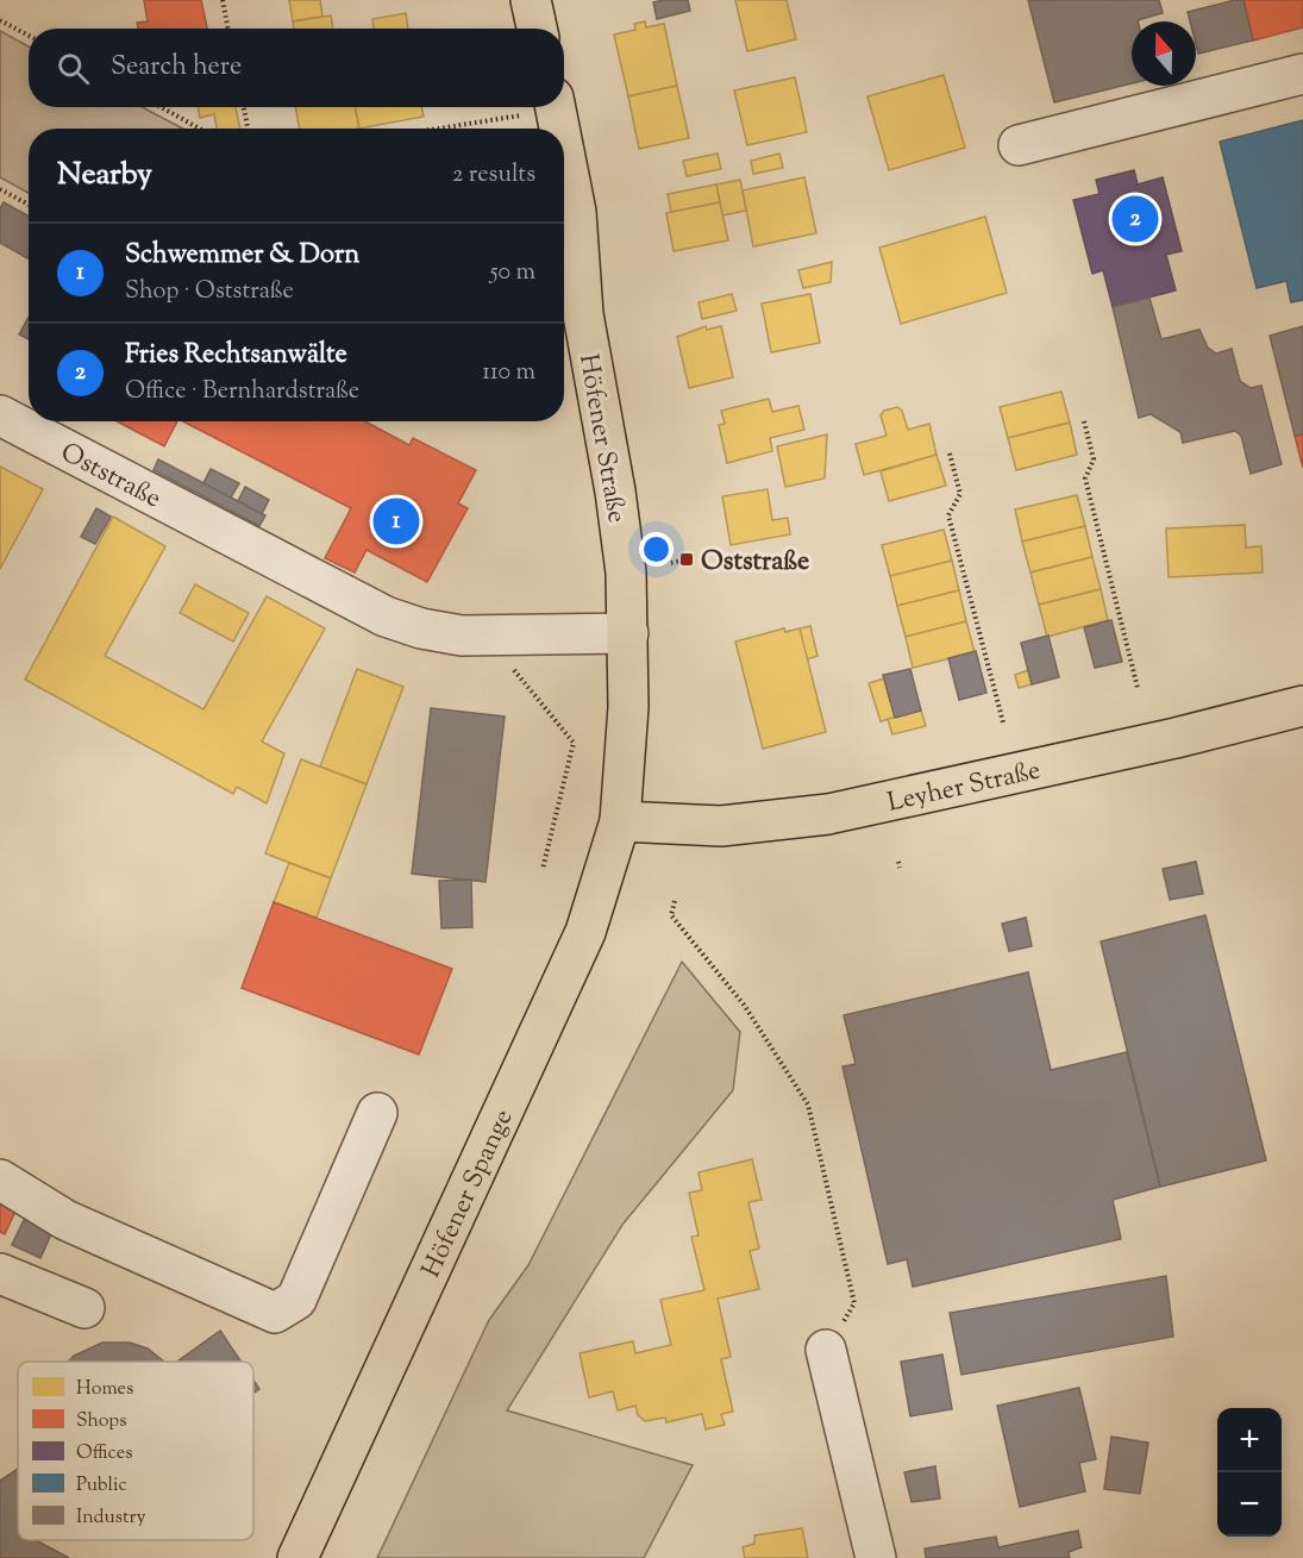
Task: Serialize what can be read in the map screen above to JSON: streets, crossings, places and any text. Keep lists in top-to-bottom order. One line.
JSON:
{"streets":{"main road":["Höfener Straße","Leyher Straße","Höfener Spange"],"street":["Oststraße"]},"crossings":[["Höfener Straße","Oststraße"],["Höfener Straße","Leyher Straße"],["Höfener Straße","Höfener Spange"],["Leyher Straße","Höfener Spange"]],"places":{"transit":["Oststraße"]},"legend":["Homes","Shops","Offices","Public","Industry"],"north":"top","page":{"search":"Search here","heading":["Nearby","2 results"],"pins":["2","1"],"list":[{"mark":"1","name":"Schwemmer & Dorn","note":"Shop · Oststraße","value":"50 m"},{"mark":"2","name":"Fries Rechtsanwälte","note":"Office · Bernhardstraße","value":"110 m"}],"map_buttons":["+","−"]}}
